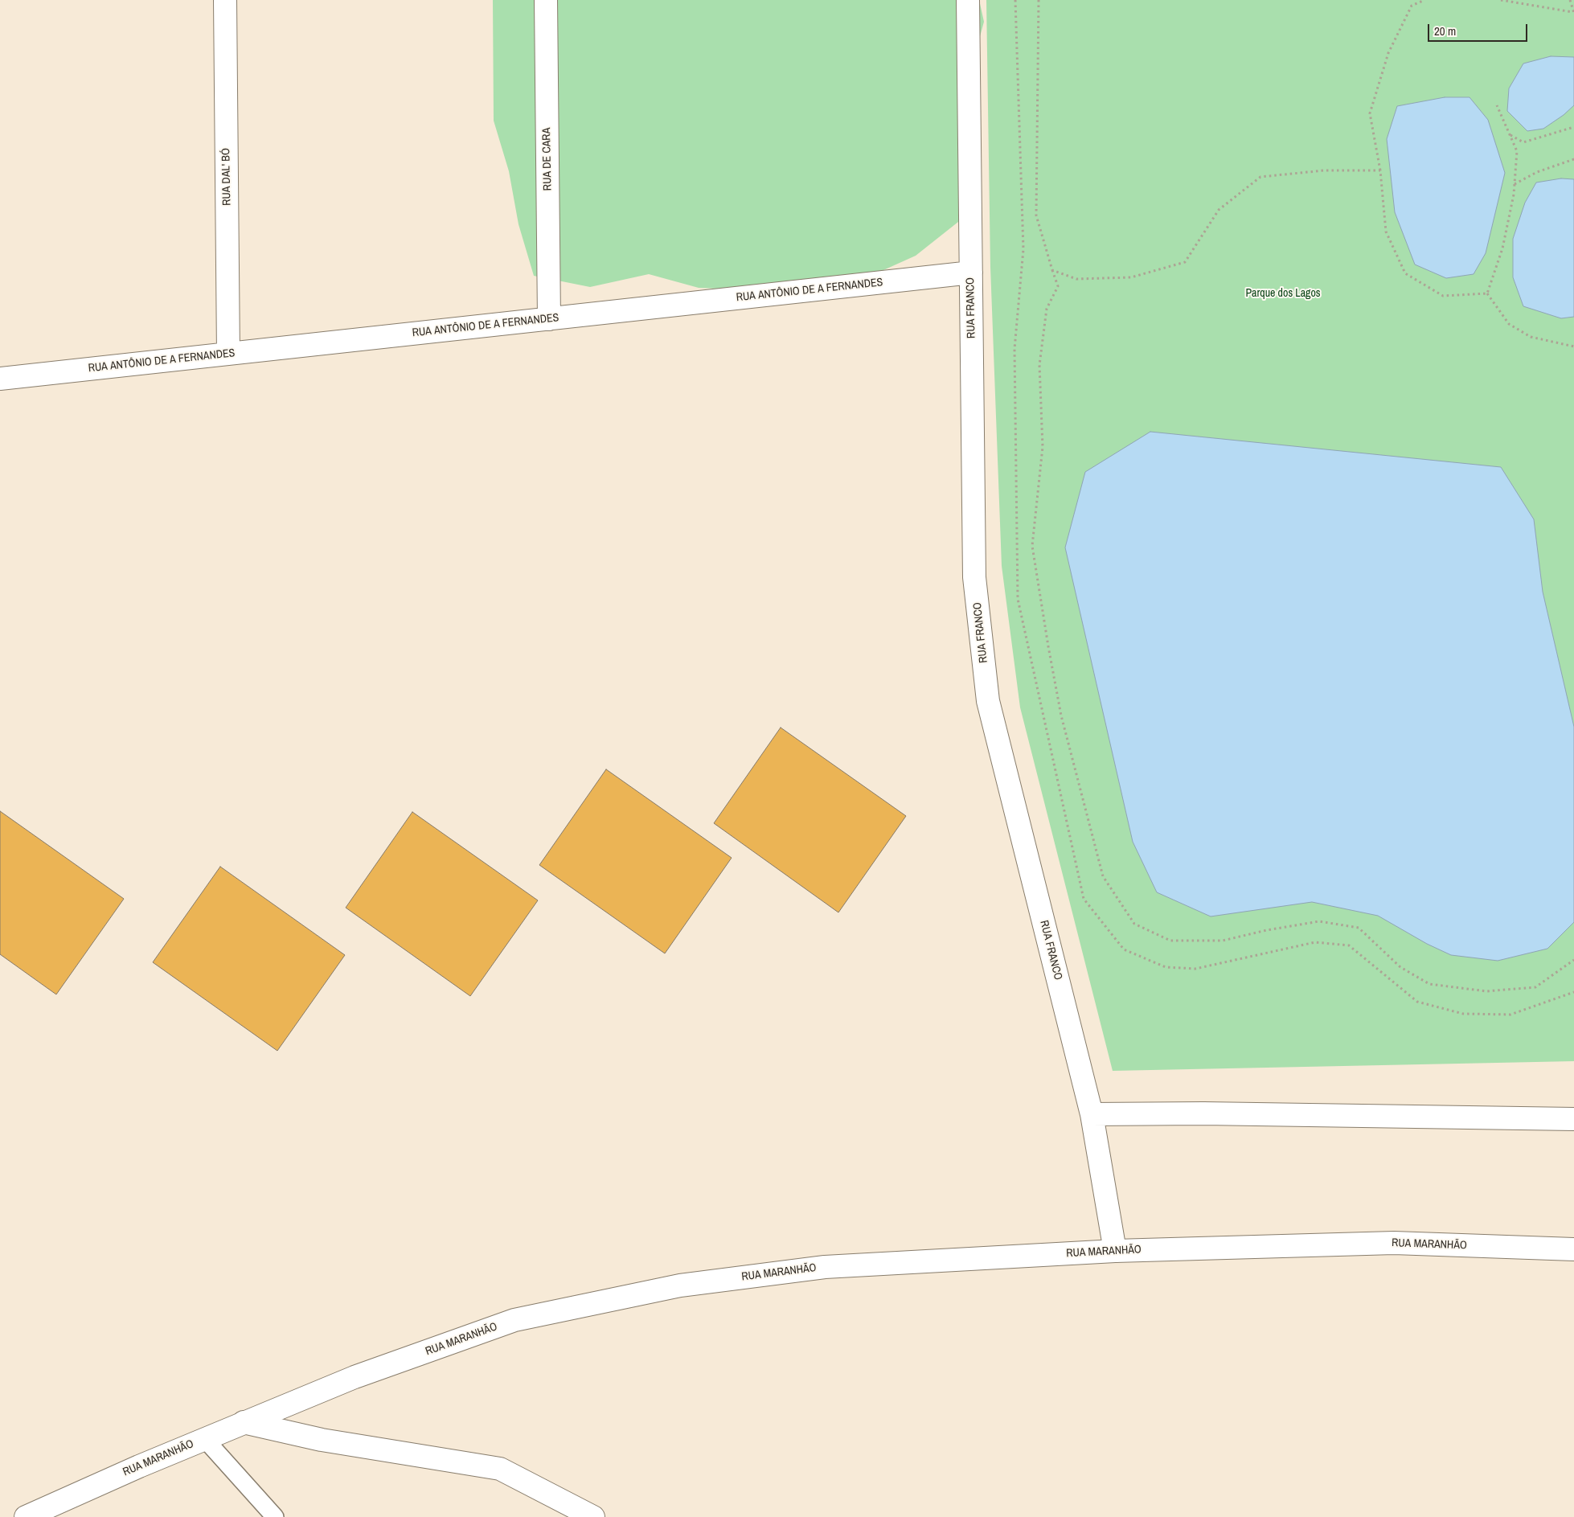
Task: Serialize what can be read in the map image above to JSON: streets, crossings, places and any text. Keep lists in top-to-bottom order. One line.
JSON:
{"streets":{"street":["RUA DE CARA","RUA DAL' BÓ","RUA ANTÔNIO DE A FERNANDES","RUA FRANCO","RUA MARANHÃO"]},"crossings":[["RUA DE CARA","RUA ANTÔNIO DE A FERNANDES"],["RUA DAL' BÓ","RUA ANTÔNIO DE A FERNANDES"],["RUA ANTÔNIO DE A FERNANDES","RUA FRANCO"],["RUA FRANCO","RUA MARANHÃO"]],"parks":["Parque dos Lagos"],"scale_bar":"20 m"}
